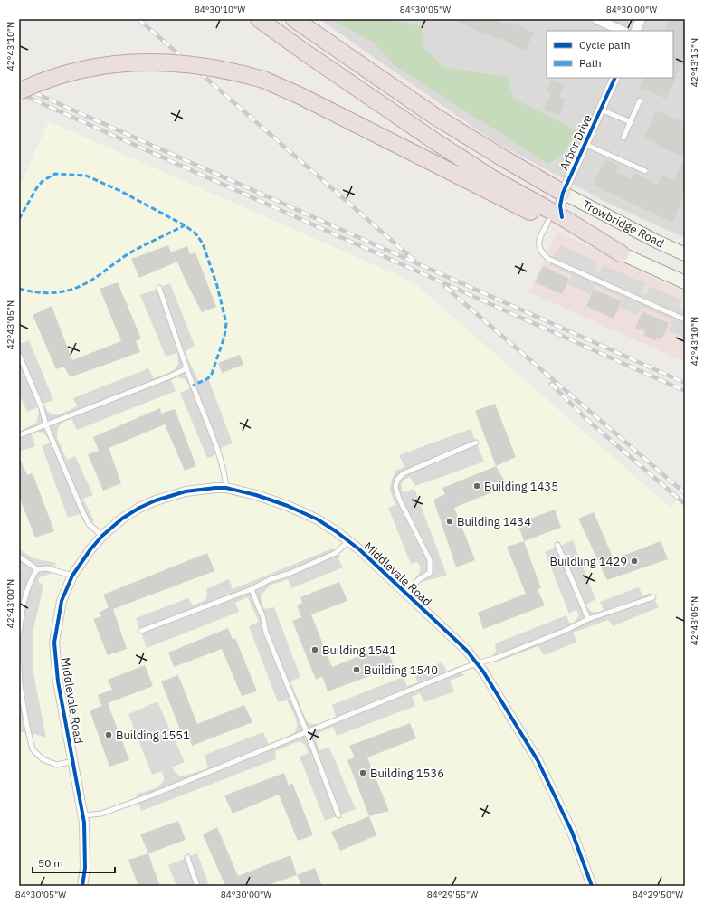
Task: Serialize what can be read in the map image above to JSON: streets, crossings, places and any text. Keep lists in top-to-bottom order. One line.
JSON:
{"streets":{"street":["Arbor Drive","Trowbridge Road","Middlevale Road"]},"crossings":[["Arbor Drive","Trowbridge Road"]],"places":["Building 1435","Building 1434","Buildling 1429","Building 1541","Building 1540","Building 1551","Building 1536"],"legend":["Cycle path","Path"],"scale_bar":"50 m","coordinates":["84°30'10\"W","84°30'05\"W","84°30'00\"W","42°43'10\"N","42°43'15\"N","42°43'05\"N","42°43'00\"N","84°29'55\"W","84°29'50\"W"]}
